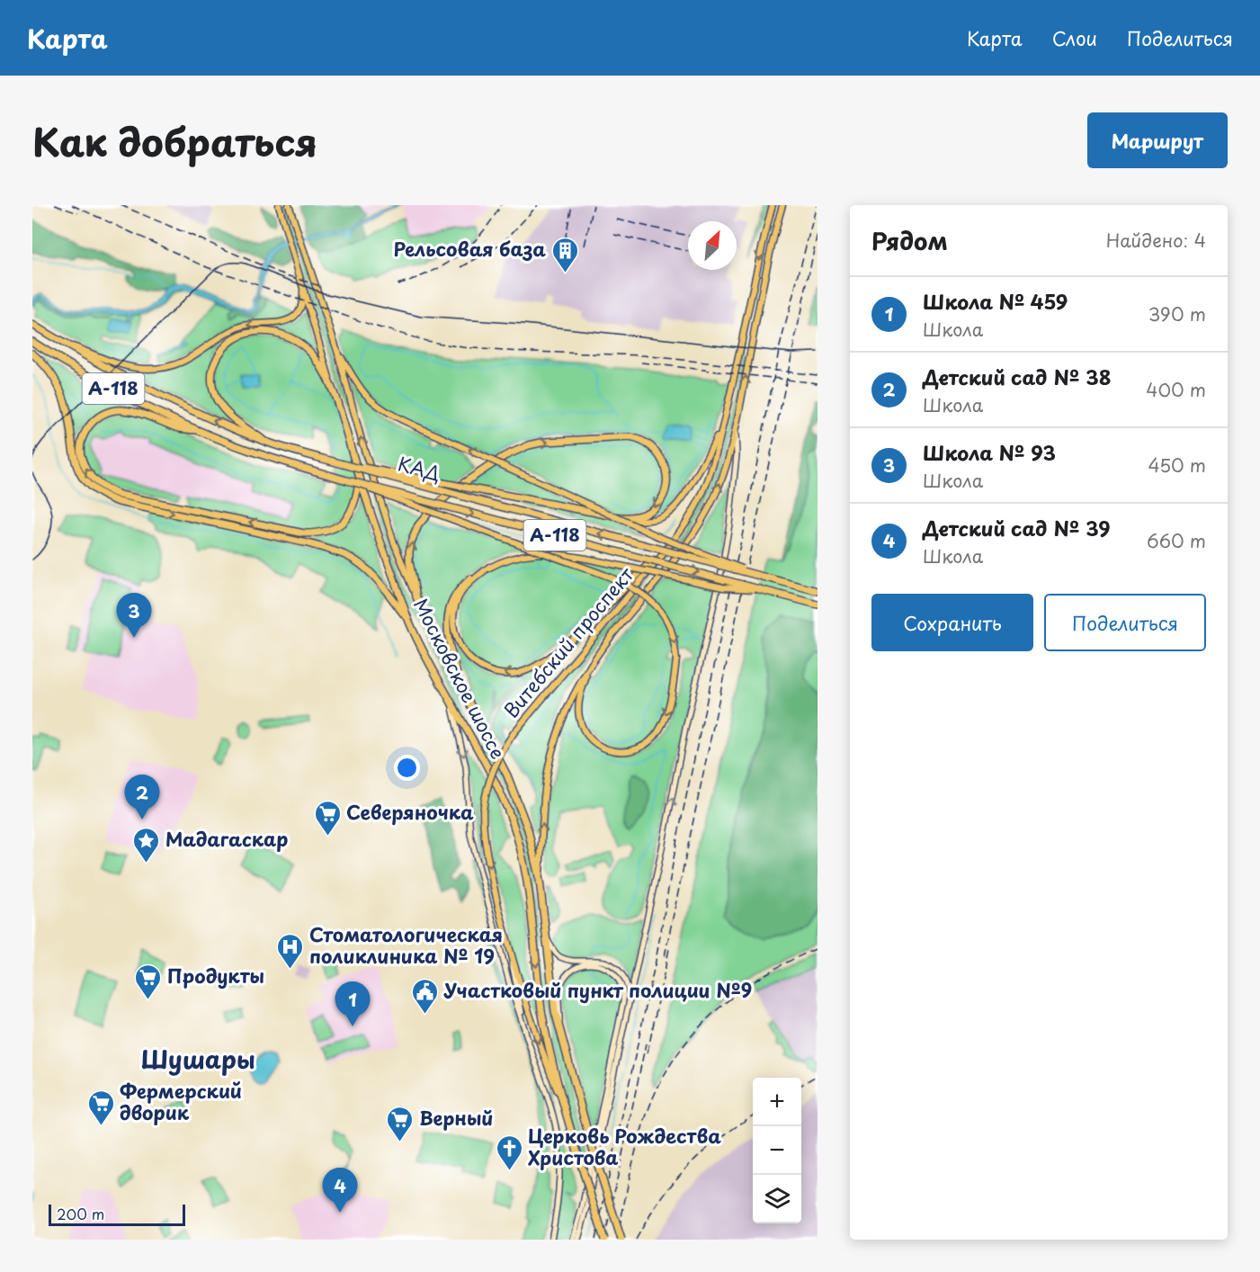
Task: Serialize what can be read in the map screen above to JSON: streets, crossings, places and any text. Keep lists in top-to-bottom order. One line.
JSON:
{"streets":{"highway":["А-118","КАД","Московское шоссе"],"main road":["Витебский проспект"]},"crossings":[["Витебский проспект","Московское шоссе"]],"districts":["Шушары"],"places":{"building":["Рельсовая база"],"supermarket":["Северяночка","Продукты","Фермерский дворик","Верный"],"place":["Мадагаскар"],"hospital":["Стоматологическая поликлиника № 19"],"public building":["Участковый пункт полиции №9"],"church":["Церковь Рождества Христова"]},"scale_bar":"200 m","north":"top right","page":{"header":"Карта","nav":["Карта","Слои","Поделиться"],"title":"Как добраться","buttons":["Маршрут",["Сохранить","Поделиться"]],"heading":["Рядом","Найдено: 4"],"list":[{"mark":"1","name":"Школа № 459","note":"Школа","value":"390 m"},{"mark":"2","name":"Детский сад № 38","note":"Школа","value":"400 m"},{"mark":"3","name":"Школа № 93","note":"Школа","value":"450 m"},{"mark":"4","name":"Детский сад № 39","note":"Школа","value":"660 m"}],"pins":["3","2","1","4"],"map_buttons":["+","−"],"scale":"200 m"}}
